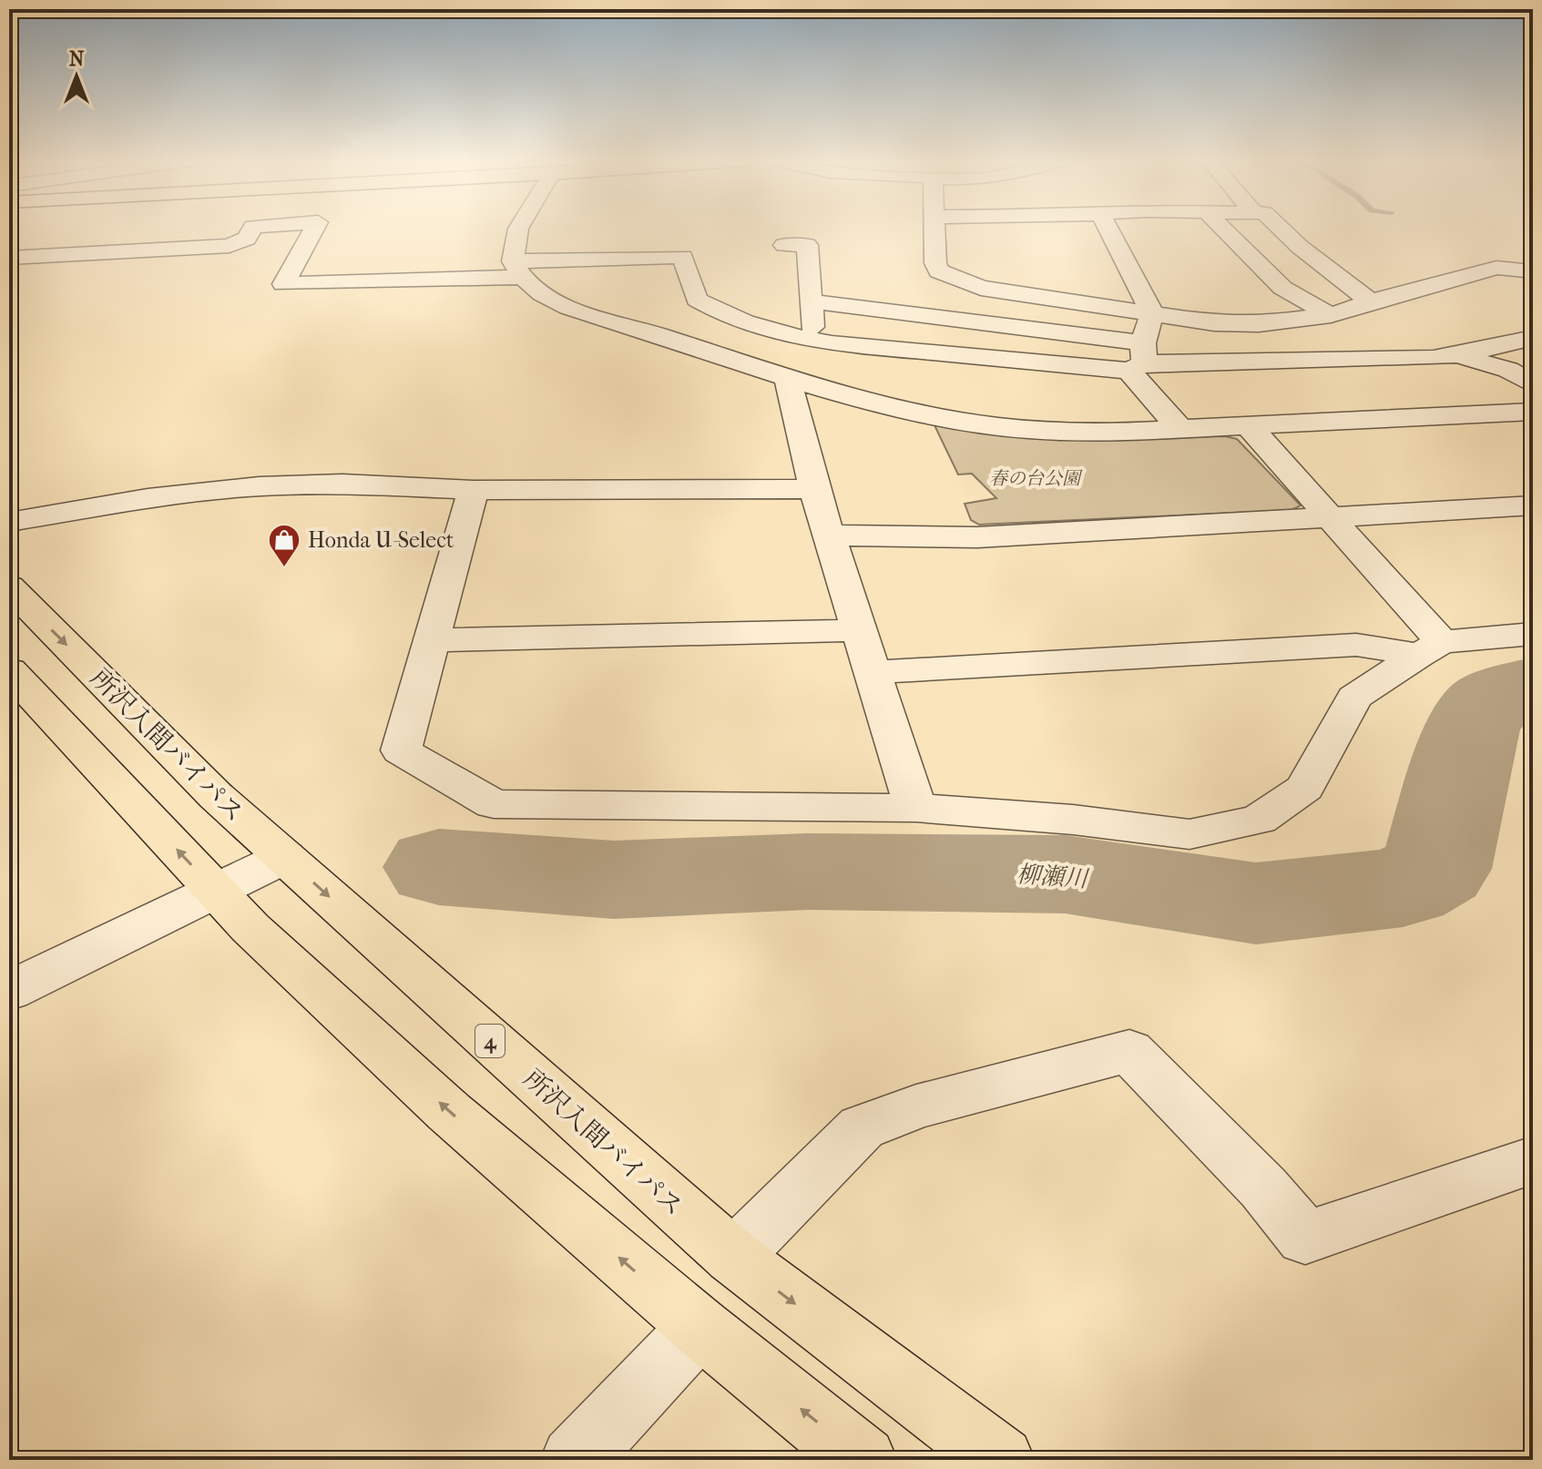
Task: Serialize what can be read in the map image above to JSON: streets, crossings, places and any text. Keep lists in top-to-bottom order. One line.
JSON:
{"streets":{"main road":["所沢入間バイパス","4"]},"water":["柳瀬川"],"parks":["春の台公園"],"places":{"shop":["Honda U-Select"]},"north":"top"}
